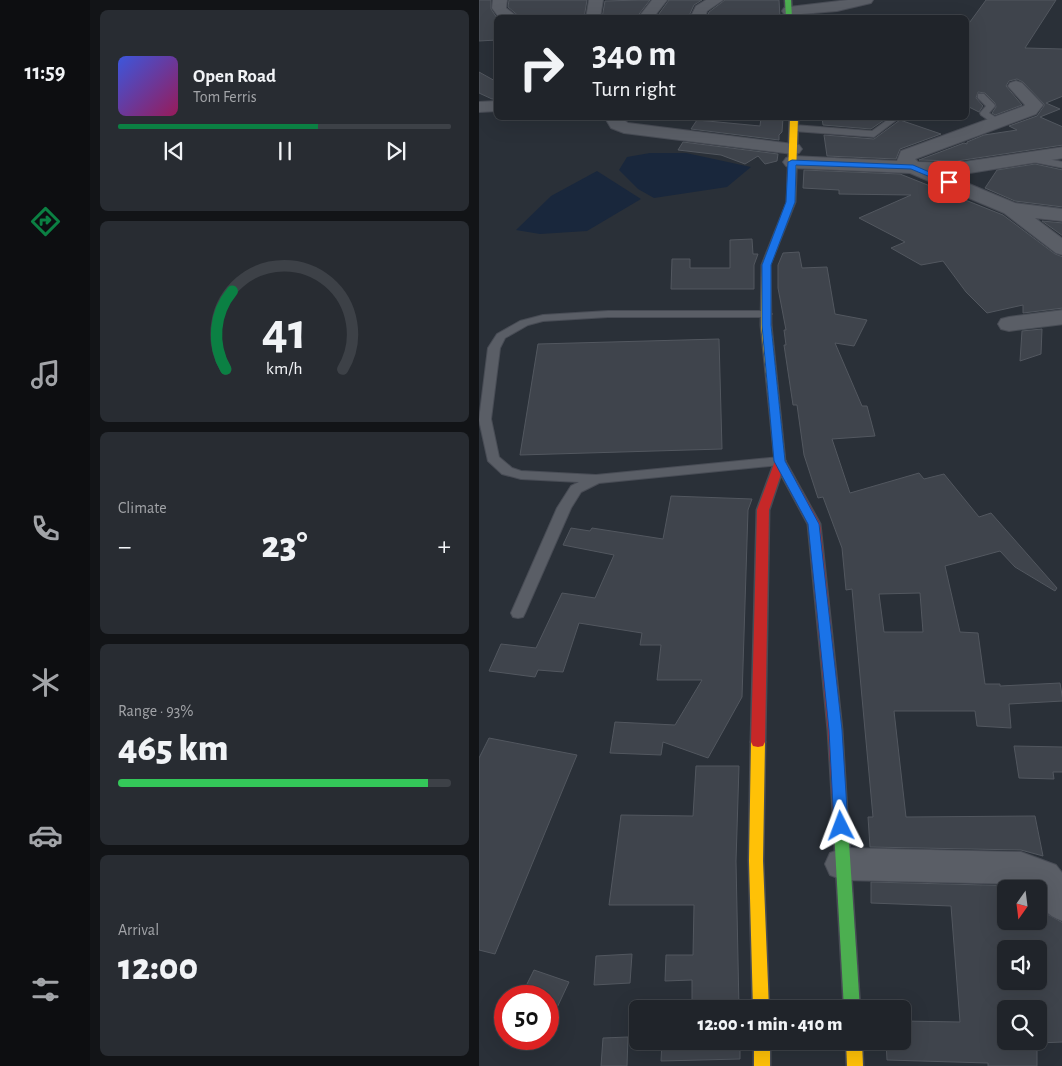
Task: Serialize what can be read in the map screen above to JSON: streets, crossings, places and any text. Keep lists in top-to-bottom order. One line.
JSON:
{"north":"bottom","page":{"tabs":"11:59","turn":["340 m","Turn right"],"song":["Open Road","Tom Ferris"],"tile":["Climate",["Range · 93%","465 km"],["Arrival","12:00"]],"heat":["−","23°","+"],"limit":"50","trip":"12:00 · 1 min · 410 m","gauge":["41","km/h"]}}
